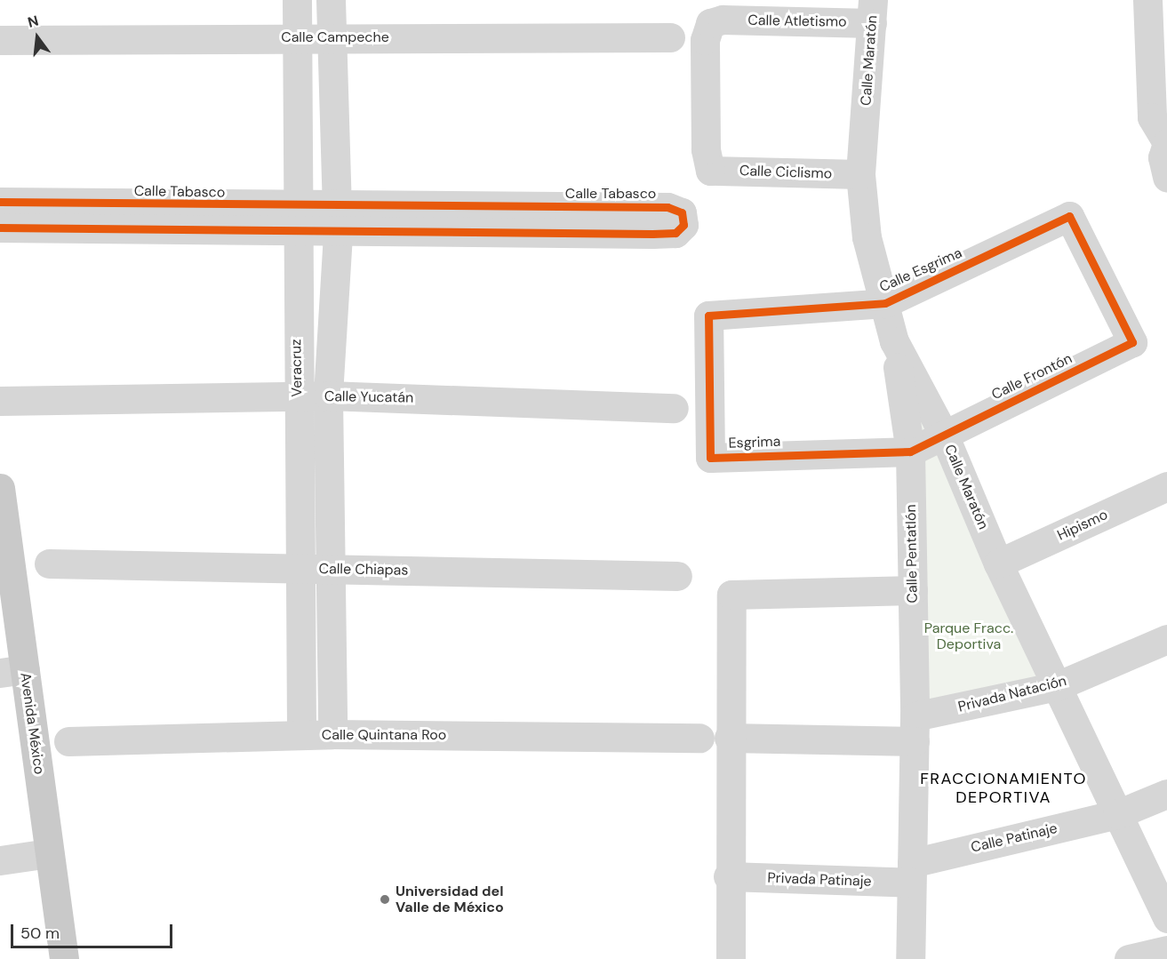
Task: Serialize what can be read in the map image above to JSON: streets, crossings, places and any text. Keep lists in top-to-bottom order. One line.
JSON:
{"streets":{"main road":["Avenida México"],"street":["Calle Atletismo","Calle Campeche","Calle Maratón","Calle Ciclismo","Calle Tabasco","Calle Esgrima","Veracruz","Calle Frontón","Calle Yucatán","Esgrima","Hipismo","Calle Pentatlón","Calle Chiapas","Privada Natación","Calle Quintana Roo","Calle Patinaje","Privada Patinaje"]},"crossings":[["Calle Atletismo","Calle Maratón"],["Calle Atletismo","Calle Ciclismo"],["Calle Campeche","Veracruz"],["Calle Maratón","Calle Ciclismo"],["Calle Maratón","Calle Esgrima"],["Calle Maratón","Calle Frontón"],["Calle Maratón","Hipismo"],["Calle Maratón","Calle Pentatlón"],["Calle Maratón","Privada Natación"],["Calle Maratón","Calle Patinaje"],["Calle Tabasco","Veracruz"],["Calle Esgrima","Calle Frontón"],["Calle Esgrima","Esgrima"],["Veracruz","Calle Yucatán"],["Veracruz","Calle Chiapas"],["Veracruz","Calle Quintana Roo"],["Calle Frontón","Esgrima"],["Calle Frontón","Calle Pentatlón"],["Esgrima","Calle Pentatlón"],["Calle Pentatlón","Privada Natación"],["Calle Pentatlón","Calle Patinaje"],["Calle Pentatlón","Privada Patinaje"],["Calle Patinaje","Privada Patinaje"]],"districts":["FRACCIONAMIENTO DEPORTIVA"],"parks":["Parque Fracc. Deportiva"],"places":["Universidad del Valle de México"],"scale_bar":"50 m","north":"top"}
